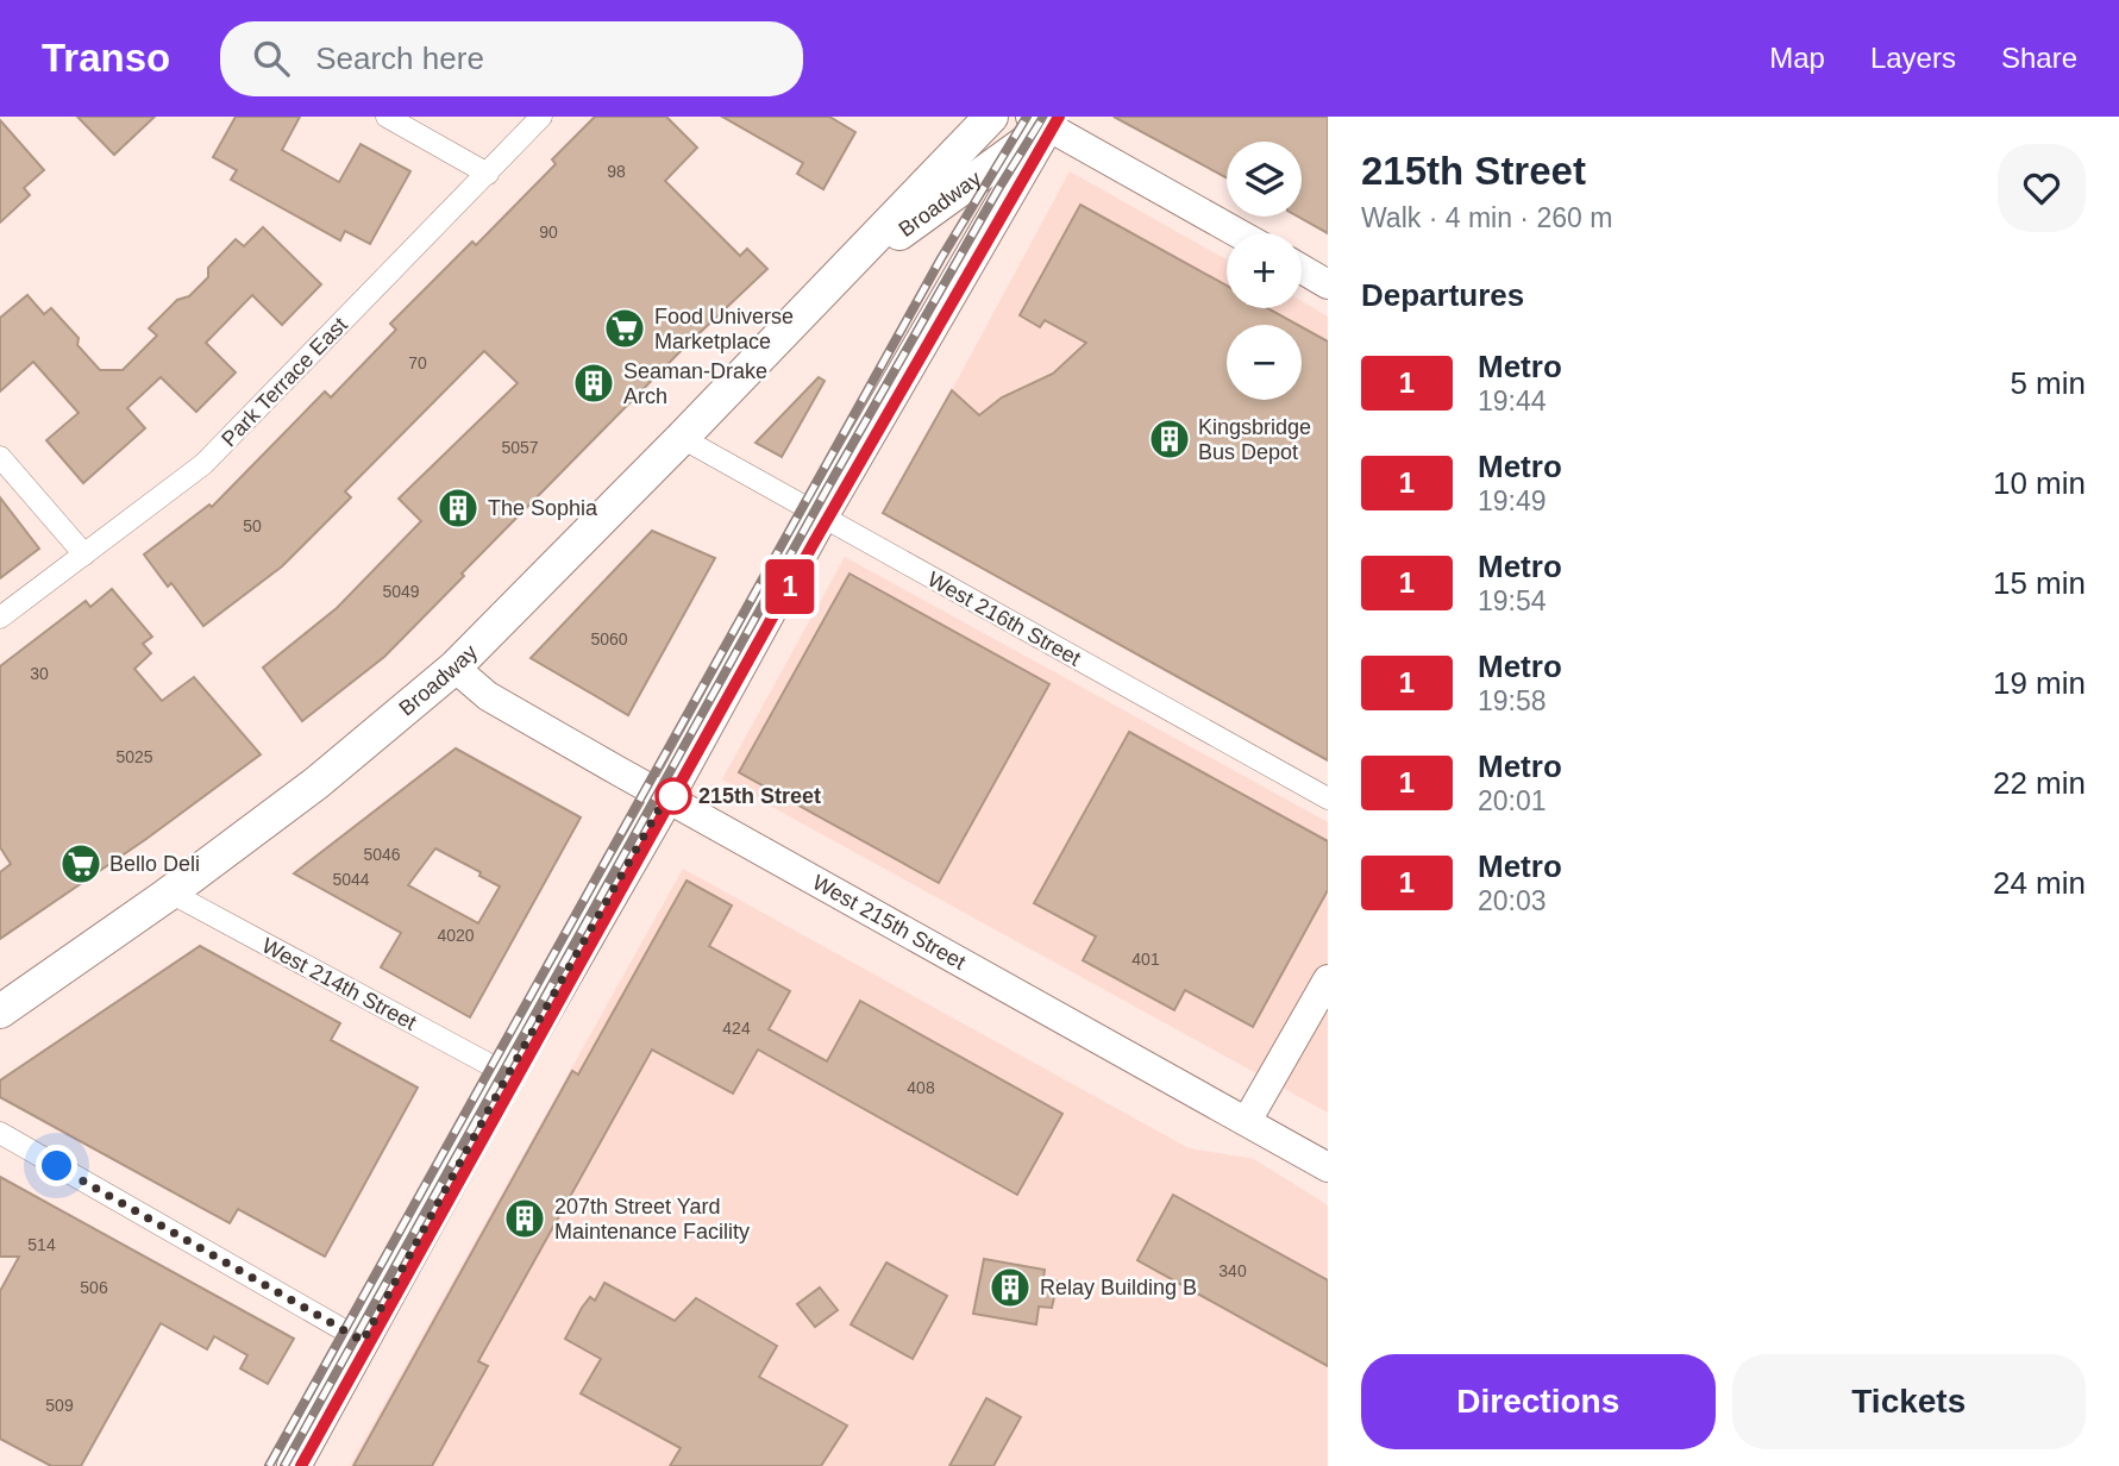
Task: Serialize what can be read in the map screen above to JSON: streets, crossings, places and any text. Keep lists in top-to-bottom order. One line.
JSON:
{"streets":{"main road":["Broadway"],"street":["Park Terrace East","West 216th Street","West 215th Street","West 214th Street"]},"crossings":[["Broadway","West 216th Street"],["Broadway","West 215th Street"],["Broadway","West 214th Street"]],"places":{"supermarket":["Food Universe Marketplace","Bello Deli"],"building":["Seaman-Drake Arch","Kingsbridge Bus Depot","The Sophia","207th Street Yard Maintenance Facility","Relay Building B"],"other":["215th Street"]},"lines":["metro line 1"],"house_numbers":["98","90","70","5057","50","5049","5060","30","5025","5046","5044","4020","401","424","408","514","340","506","509"],"page":{"header":"Transo","search":"Search here","nav":["Map","Layers","Share"],"on_map":"1","heading":[["215th Street","Walk · 4 min · 260 m"],"Departures"],"map_buttons":["+","−"],"list":[{"mark":"1","name":"Metro","note":"19:44","value":"5 min"},{"mark":"1","name":"Metro","note":"19:49","value":"10 min"},{"mark":"1","name":"Metro","note":"19:54","value":"15 min"},{"mark":"1","name":"Metro","note":"19:58","value":"19 min"},{"mark":"1","name":"Metro","note":"20:01","value":"22 min"},{"mark":"1","name":"Metro","note":"20:03","value":"24 min"}],"buttons":["Directions","Tickets"]}}
